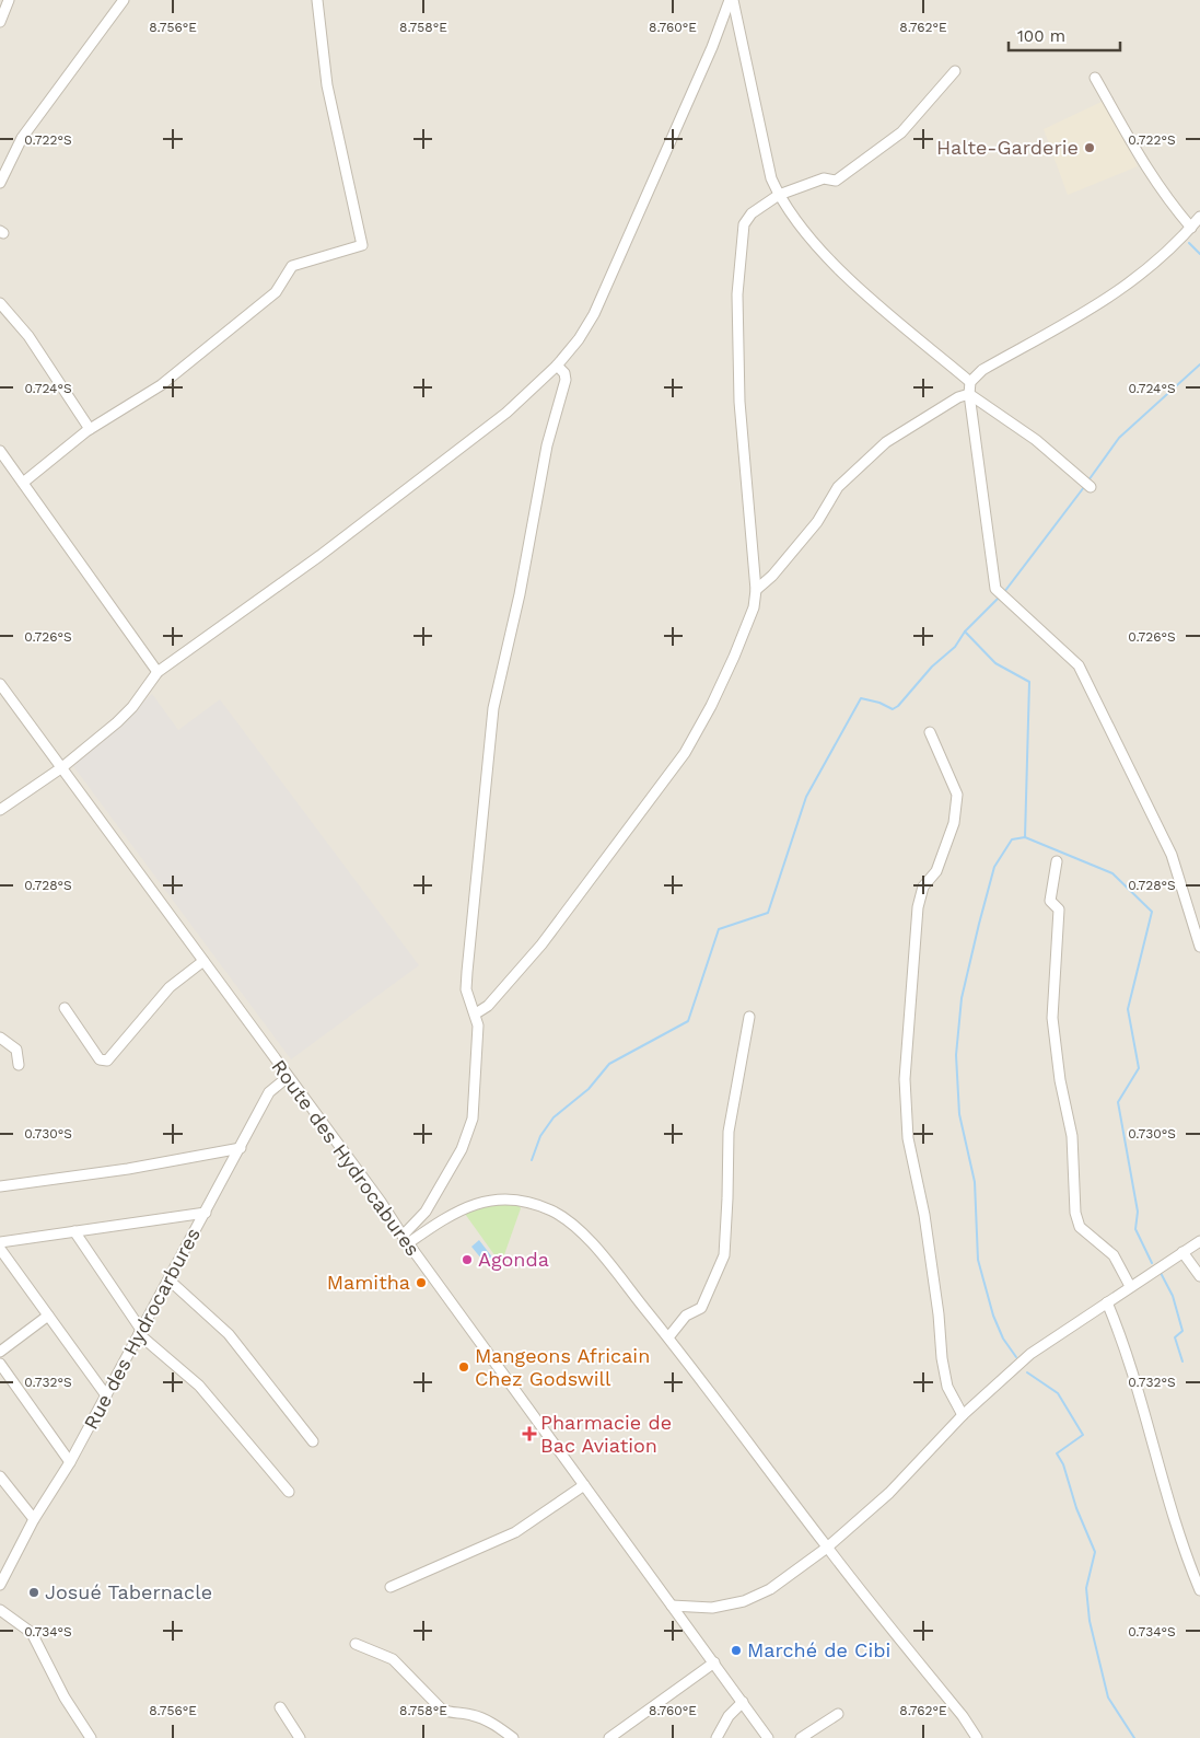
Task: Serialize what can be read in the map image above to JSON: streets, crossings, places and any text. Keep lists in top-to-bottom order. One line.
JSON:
{"streets":{"street":["Route des Hydrocabures","Rue des Hydrocarbures"]},"crossings":[["Route des Hydrocabures","Rue des Hydrocarbures"]],"places":{"other":["Halte-Garderie","Agonda","Mamitha","Mangeons Africain Chez Godswill","Josué Tabernacle","Marché de Cibi"],"health":["Pharmacie de Bac Aviation"]},"scale_bar":"100 m","coordinates":["8.756°E","8.758°E","8.760°E","8.762°E","0.722°S","0.724°S","0.726°S","0.728°S","0.730°S","0.732°S","0.734°S"]}
